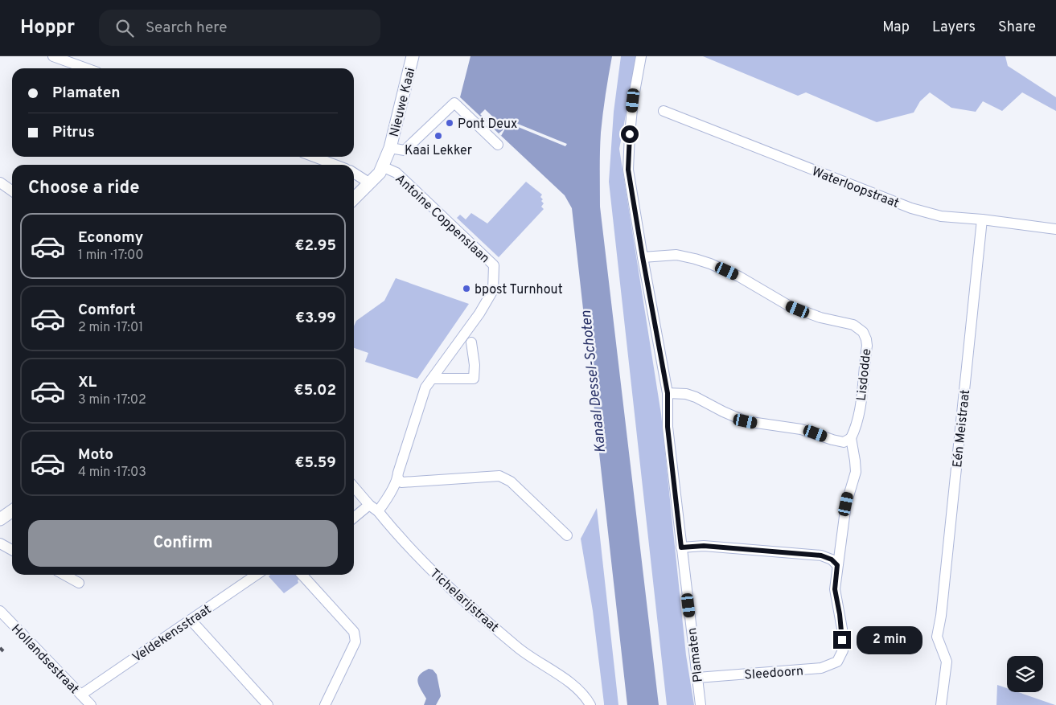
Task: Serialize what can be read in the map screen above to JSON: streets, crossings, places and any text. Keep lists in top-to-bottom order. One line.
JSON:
{"streets":{"street":["Nieuwe Kaai","Waterloopstraat","Antoine Coppenslaan","Lisdodde","Eén Meistraat","Tichelarijstraat","Veldekensstraat","Plamaten","Hollandsestraat","Sleedoorn"]},"crossings":[["Nieuwe Kaai","Antoine Coppenslaan"],["Waterloopstraat","Eén Meistraat"],["Antoine Coppenslaan","Tichelarijstraat"],["Lisdodde","Plamaten"],["Veldekensstraat","Hollandsestraat"],["Plamaten","Sleedoorn"]],"water":["Kanaal Dessel-Schoten"],"places":["Pont Deux","Kaai Lekker","bpost Turnhout"],"page":{"header":"Hoppr","search":"Search here","nav":["Map","Layers","Share"],"banner":["Plamaten","Pitrus"],"heading":"Choose a ride","list":[{"name":"Economy","note":"1 min · 17:00","value":"€2.95"},{"name":"Comfort","note":"2 min · 17:01","value":"€3.99"},{"name":"XL","note":"3 min · 17:02","value":"€5.02"},{"name":"Moto","note":"4 min · 17:03","value":"€5.59"}],"buttons":"Confirm","bubble":"2 min"}}
